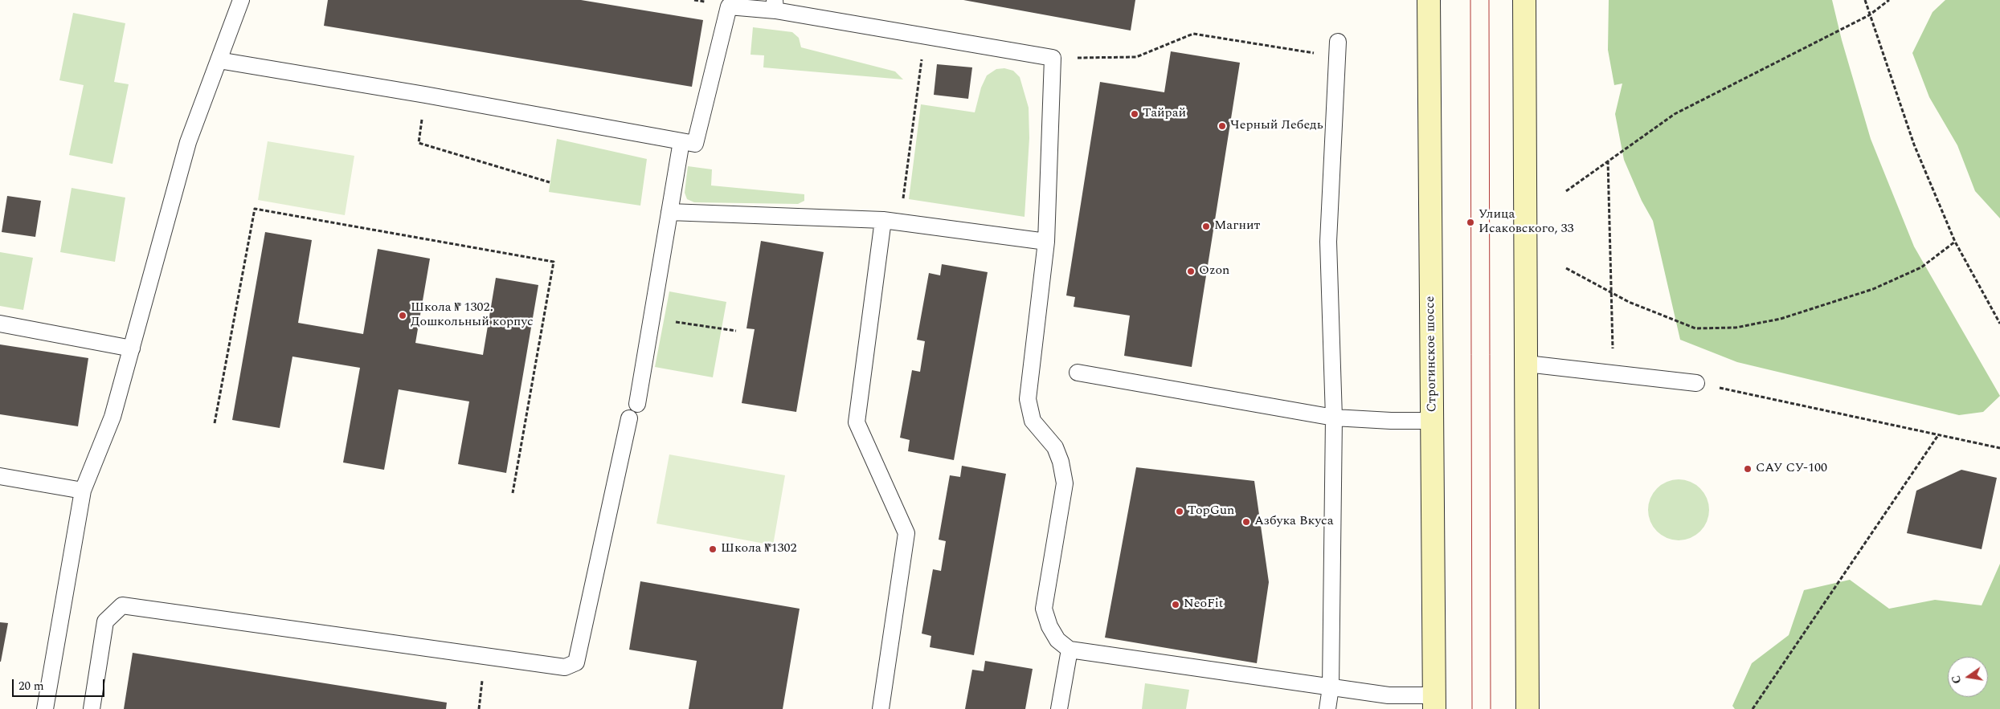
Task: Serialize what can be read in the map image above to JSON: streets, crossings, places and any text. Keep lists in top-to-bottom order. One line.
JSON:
{"streets":{"main road":["Строгинское шоссе"]},"places":["Тайрай","Черный Лебедь","Улица Исаковского, 33","Магнит","Ozon","Школа № 1302. Дошкольный корпус","САУ СУ-100","TopGun","Азбука Вкуса","Школа №1302","NeoFit"],"scale_bar":"20 m","north":"left"}
